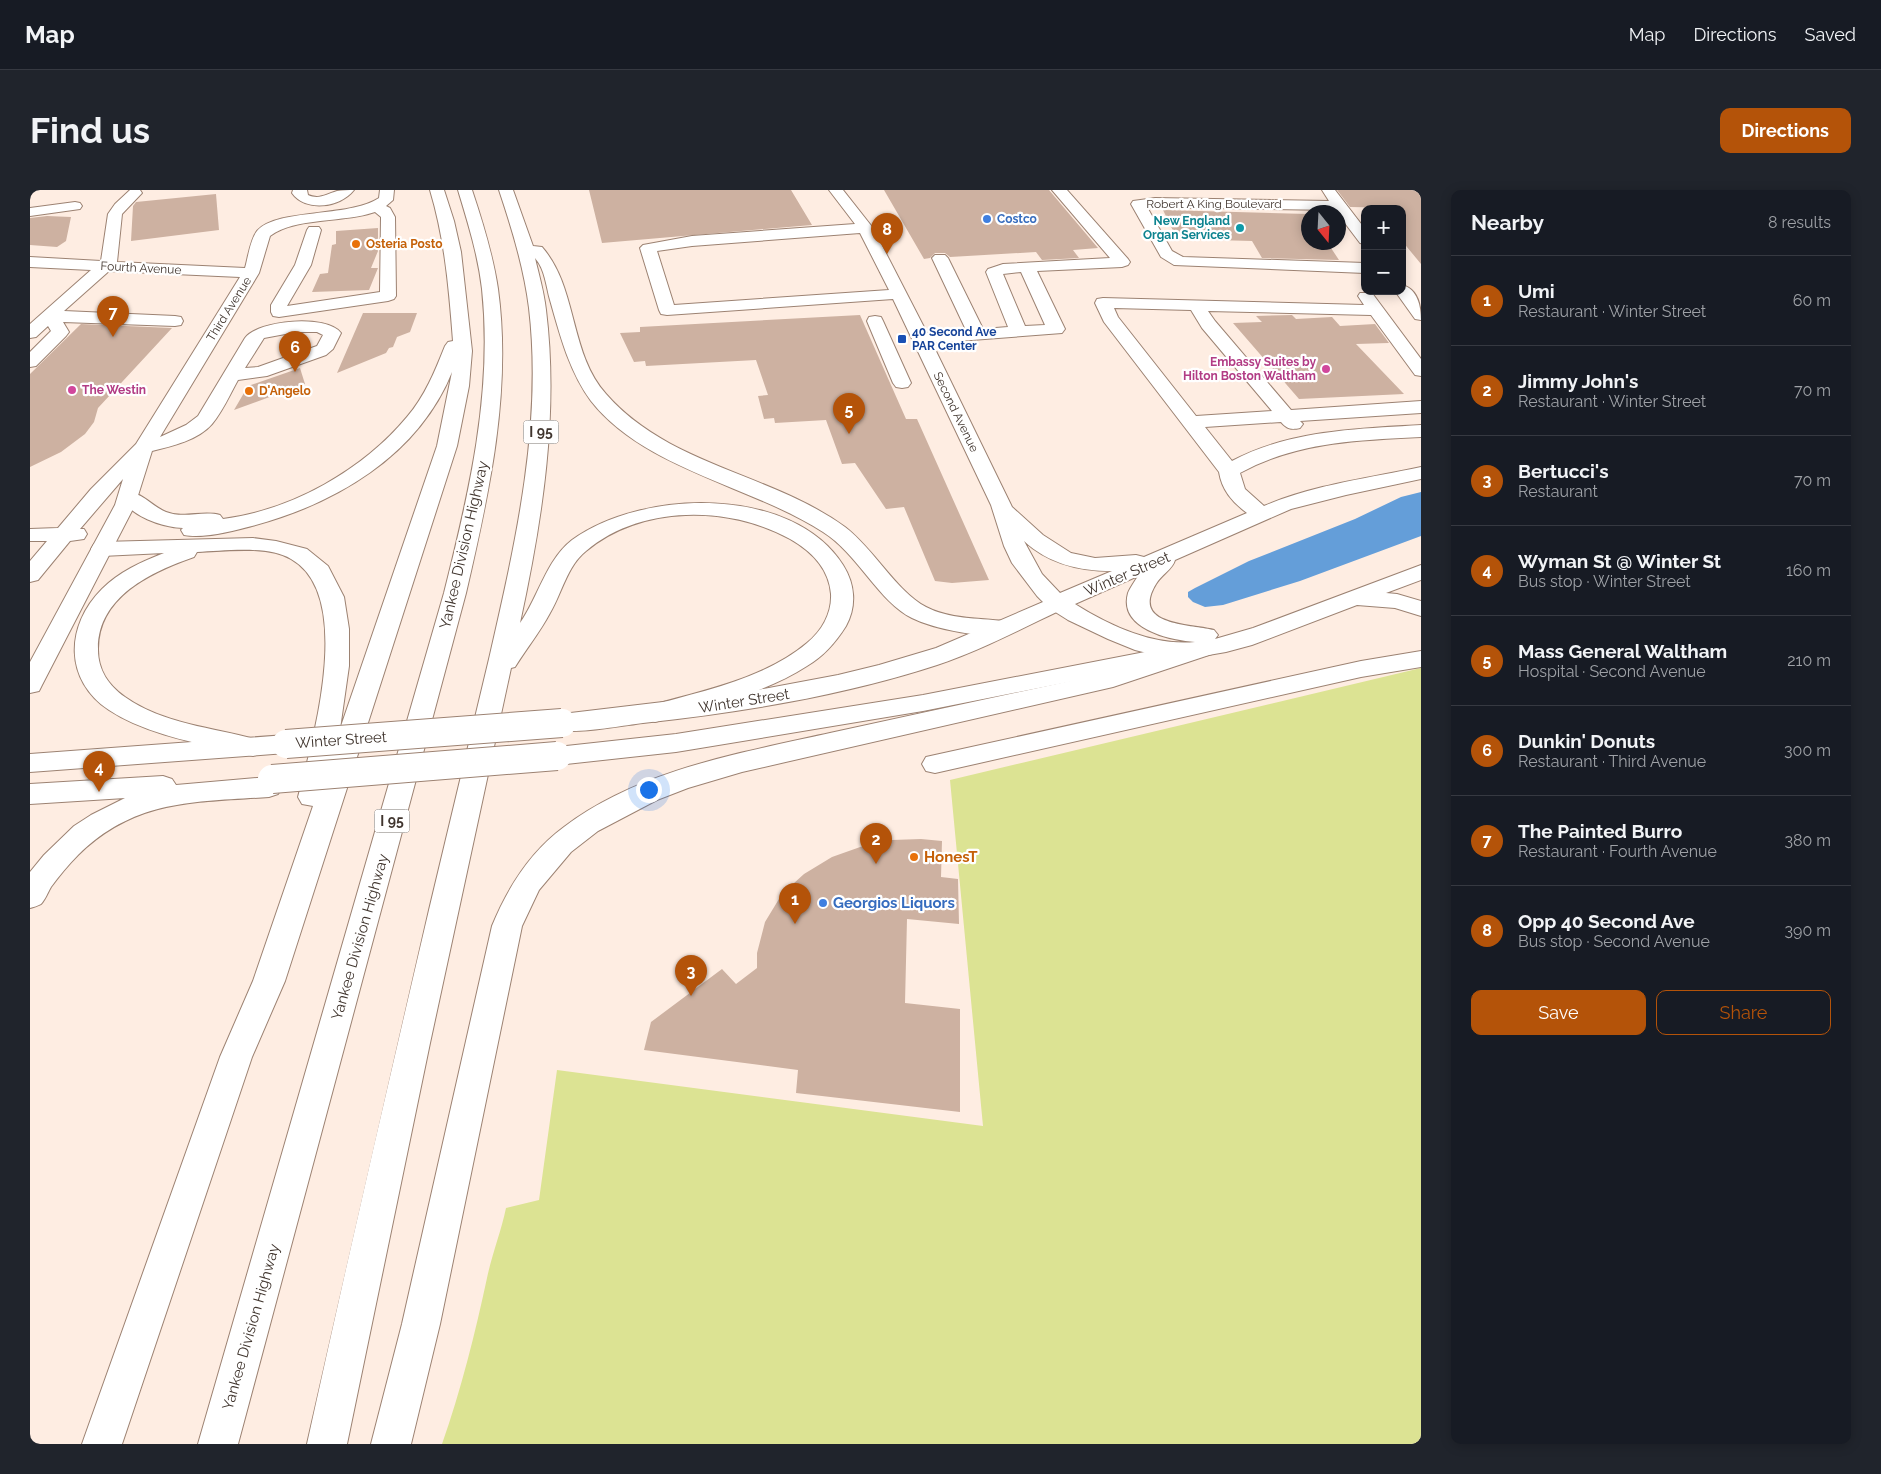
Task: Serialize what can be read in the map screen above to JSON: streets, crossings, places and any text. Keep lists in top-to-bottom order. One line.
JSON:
{"streets":{"main road":["Robert A King Boulevard","Fourth Avenue","Third Avenue","Second Avenue","I 95","Yankee Division Highway","Winter Street"]},"crossings":[["Fourth Avenue","Third Avenue"],["Second Avenue","Winter Street"]],"places":{"other":["Costco","New England Organ Services","Osteria Posto","Embassy Suites by Hilton Boston Waltham","The Westin","D'Angelo","HonesT","Georgios Liquors"],"transit":["40 Second Ave PAR Center"]},"north":"bottom","page":{"header":"Map","nav":["Map","Directions","Saved"],"buttons":["Directions",["Save","Share"]],"title":"Find us","heading":["Nearby","8 results"],"map_buttons":["+","−"],"pins":["8","7","6","5","4","2","1","3"],"list":[{"mark":"1","name":"Umi","note":"Restaurant · Winter Street","value":"60 m"},{"mark":"2","name":"Jimmy John's","note":"Restaurant · Winter Street","value":"70 m"},{"mark":"3","name":"Bertucci's","note":"Restaurant","value":"70 m"},{"mark":"4","name":"Wyman St @ Winter St","note":"Bus stop · Winter Street","value":"160 m"},{"mark":"5","name":"Mass General Waltham","note":"Hospital · Second Avenue","value":"210 m"},{"mark":"6","name":"Dunkin' Donuts","note":"Restaurant · Third Avenue","value":"300 m"},{"mark":"7","name":"The Painted Burro","note":"Restaurant · Fourth Avenue","value":"380 m"},{"mark":"8","name":"Opp 40 Second Ave","note":"Bus stop · Second Avenue","value":"390 m"}]}}
